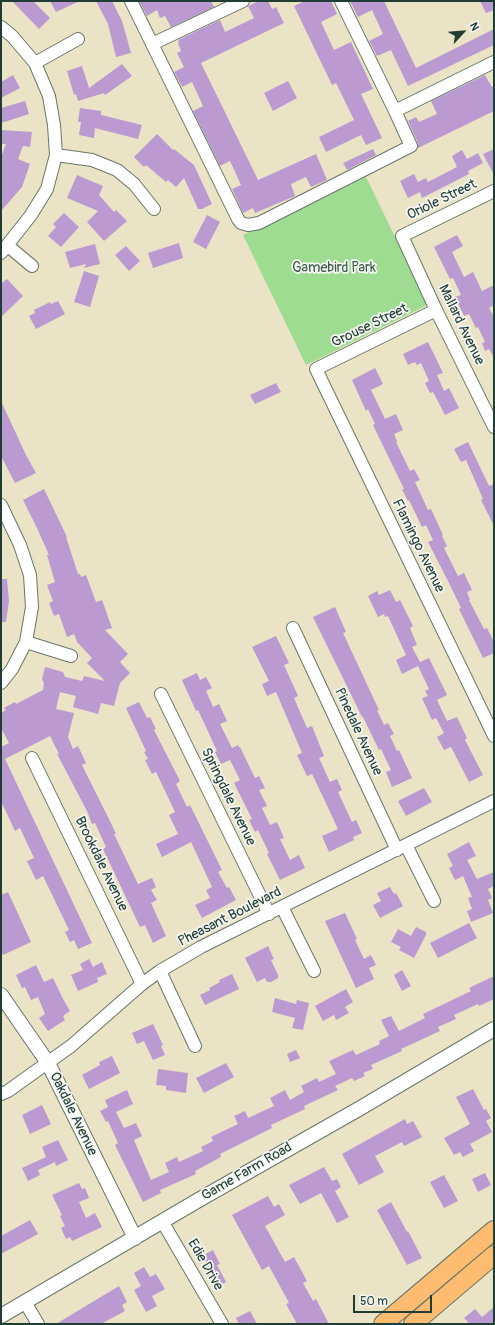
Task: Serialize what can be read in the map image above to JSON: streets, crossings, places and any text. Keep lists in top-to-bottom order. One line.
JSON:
{"streets":{"street":["Oriole Street","Mallard Avenue","Grouse Street","Flamingo Avenue","Pinedale Avenue","Springdale Avenue","Brookdale Avenue","Pheasant Boulevard","Oakdale Avenue","Game Farm Road","Edie Drive"]},"crossings":[["Oriole Street","Mallard Avenue"],["Mallard Avenue","Grouse Street"],["Grouse Street","Flamingo Avenue"],["Pinedale Avenue","Pheasant Boulevard"],["Springdale Avenue","Pheasant Boulevard"],["Brookdale Avenue","Pheasant Boulevard"],["Pheasant Boulevard","Oakdale Avenue"],["Oakdale Avenue","Game Farm Road"],["Game Farm Road","Edie Drive"]],"parks":["Gamebird Park"],"scale_bar":"50 m","north":"top right"}
